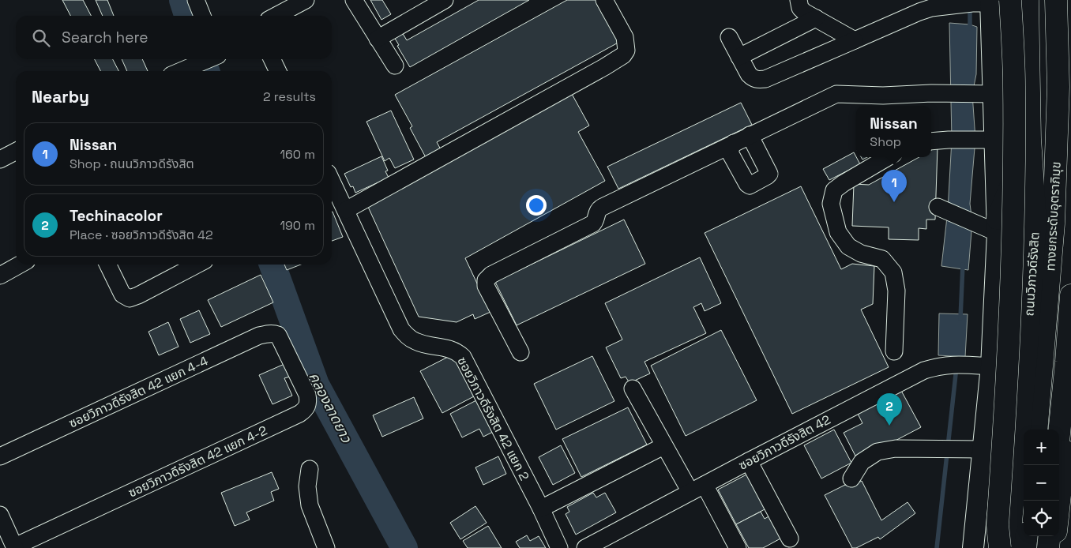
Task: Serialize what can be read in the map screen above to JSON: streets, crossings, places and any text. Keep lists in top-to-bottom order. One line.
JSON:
{"streets":{"highway":["ทางยกระดับอุตราภิมุข","ถนนวิภาวดีรังสิต"],"street":["ซอยวิภาวดีรังสิต 42 แยก 4-4","ซอยวิภาวดีรังสิต 42 แยก 2","ซอยวิภาวดีรังสิต 42","ซอยวิภาวดีรังสิต 42 แยก 4-2"]},"crossings":[["ซอยวิภาวดีรังสิต 42 แยก 4-4","ซอยวิภาวดีรังสิต 42 แยก 4-2"]],"water":["คลองลาดยาว"],"page":{"search":"Search here","heading":["Nearby","2 results"],"popup":["Nissan","Shop"],"list":[{"mark":"1","name":"Nissan","note":"Shop · ถนนวิภาวดีรังสิต","value":"160 m"},{"mark":"2","name":"Techinacolor","note":"Place · ซอยวิภาวดีรังสิต 42","value":"190 m"}],"pins":["1","2"],"map_buttons":["+","−"]}}
